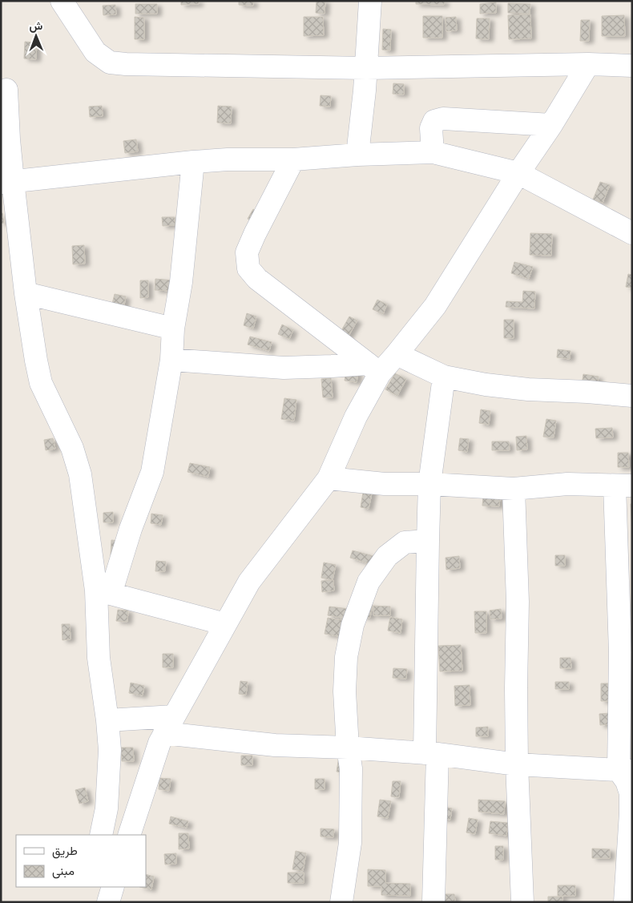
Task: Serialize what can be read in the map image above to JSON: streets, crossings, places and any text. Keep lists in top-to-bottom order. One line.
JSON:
{"legend":["طريق","مبنى"],"north":"top"}
